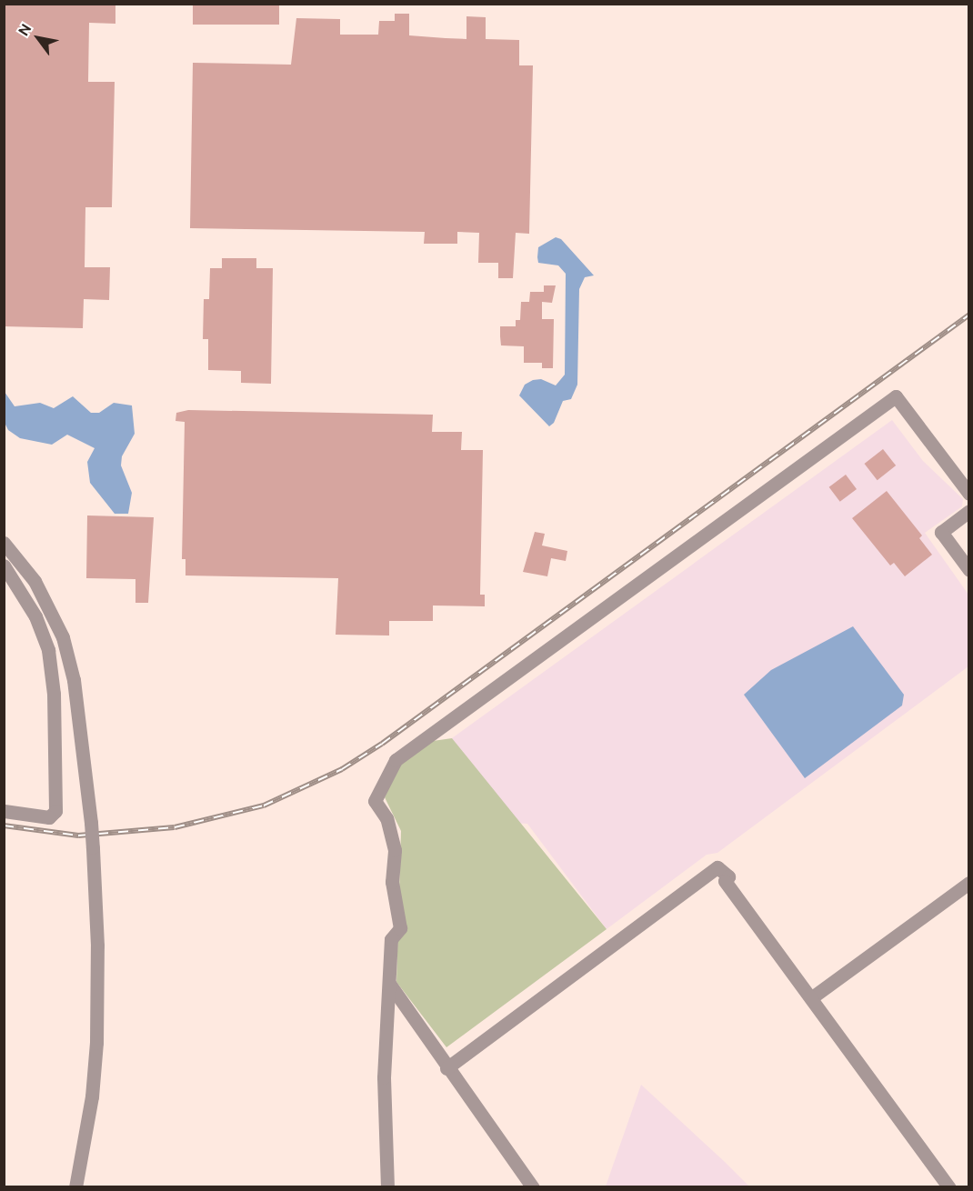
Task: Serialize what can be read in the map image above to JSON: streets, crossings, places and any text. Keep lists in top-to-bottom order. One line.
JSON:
{"north":"top left"}
